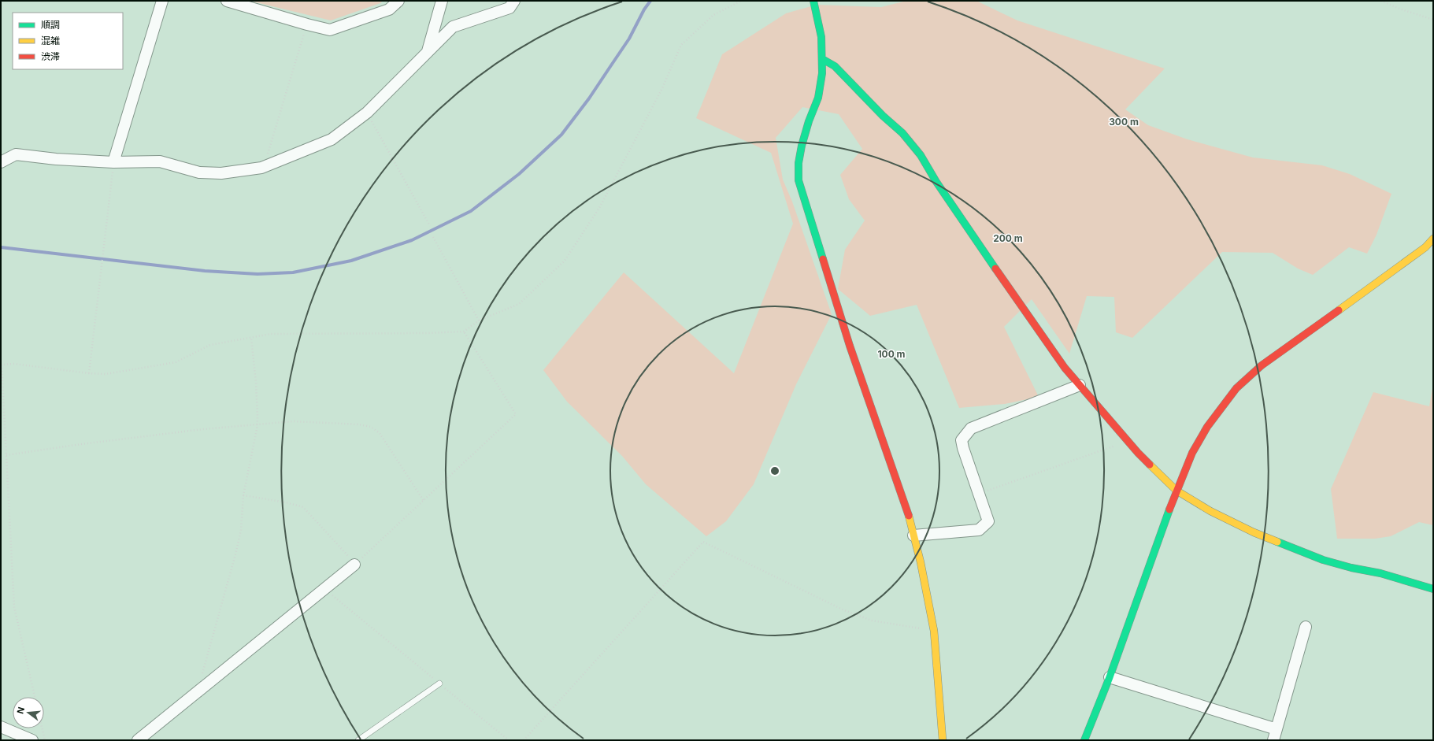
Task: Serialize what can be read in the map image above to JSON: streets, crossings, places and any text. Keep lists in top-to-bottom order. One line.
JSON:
{"legend":["順調","混雑","渋滞"],"north":"left","rings":["300 m","200 m","100 m"]}
